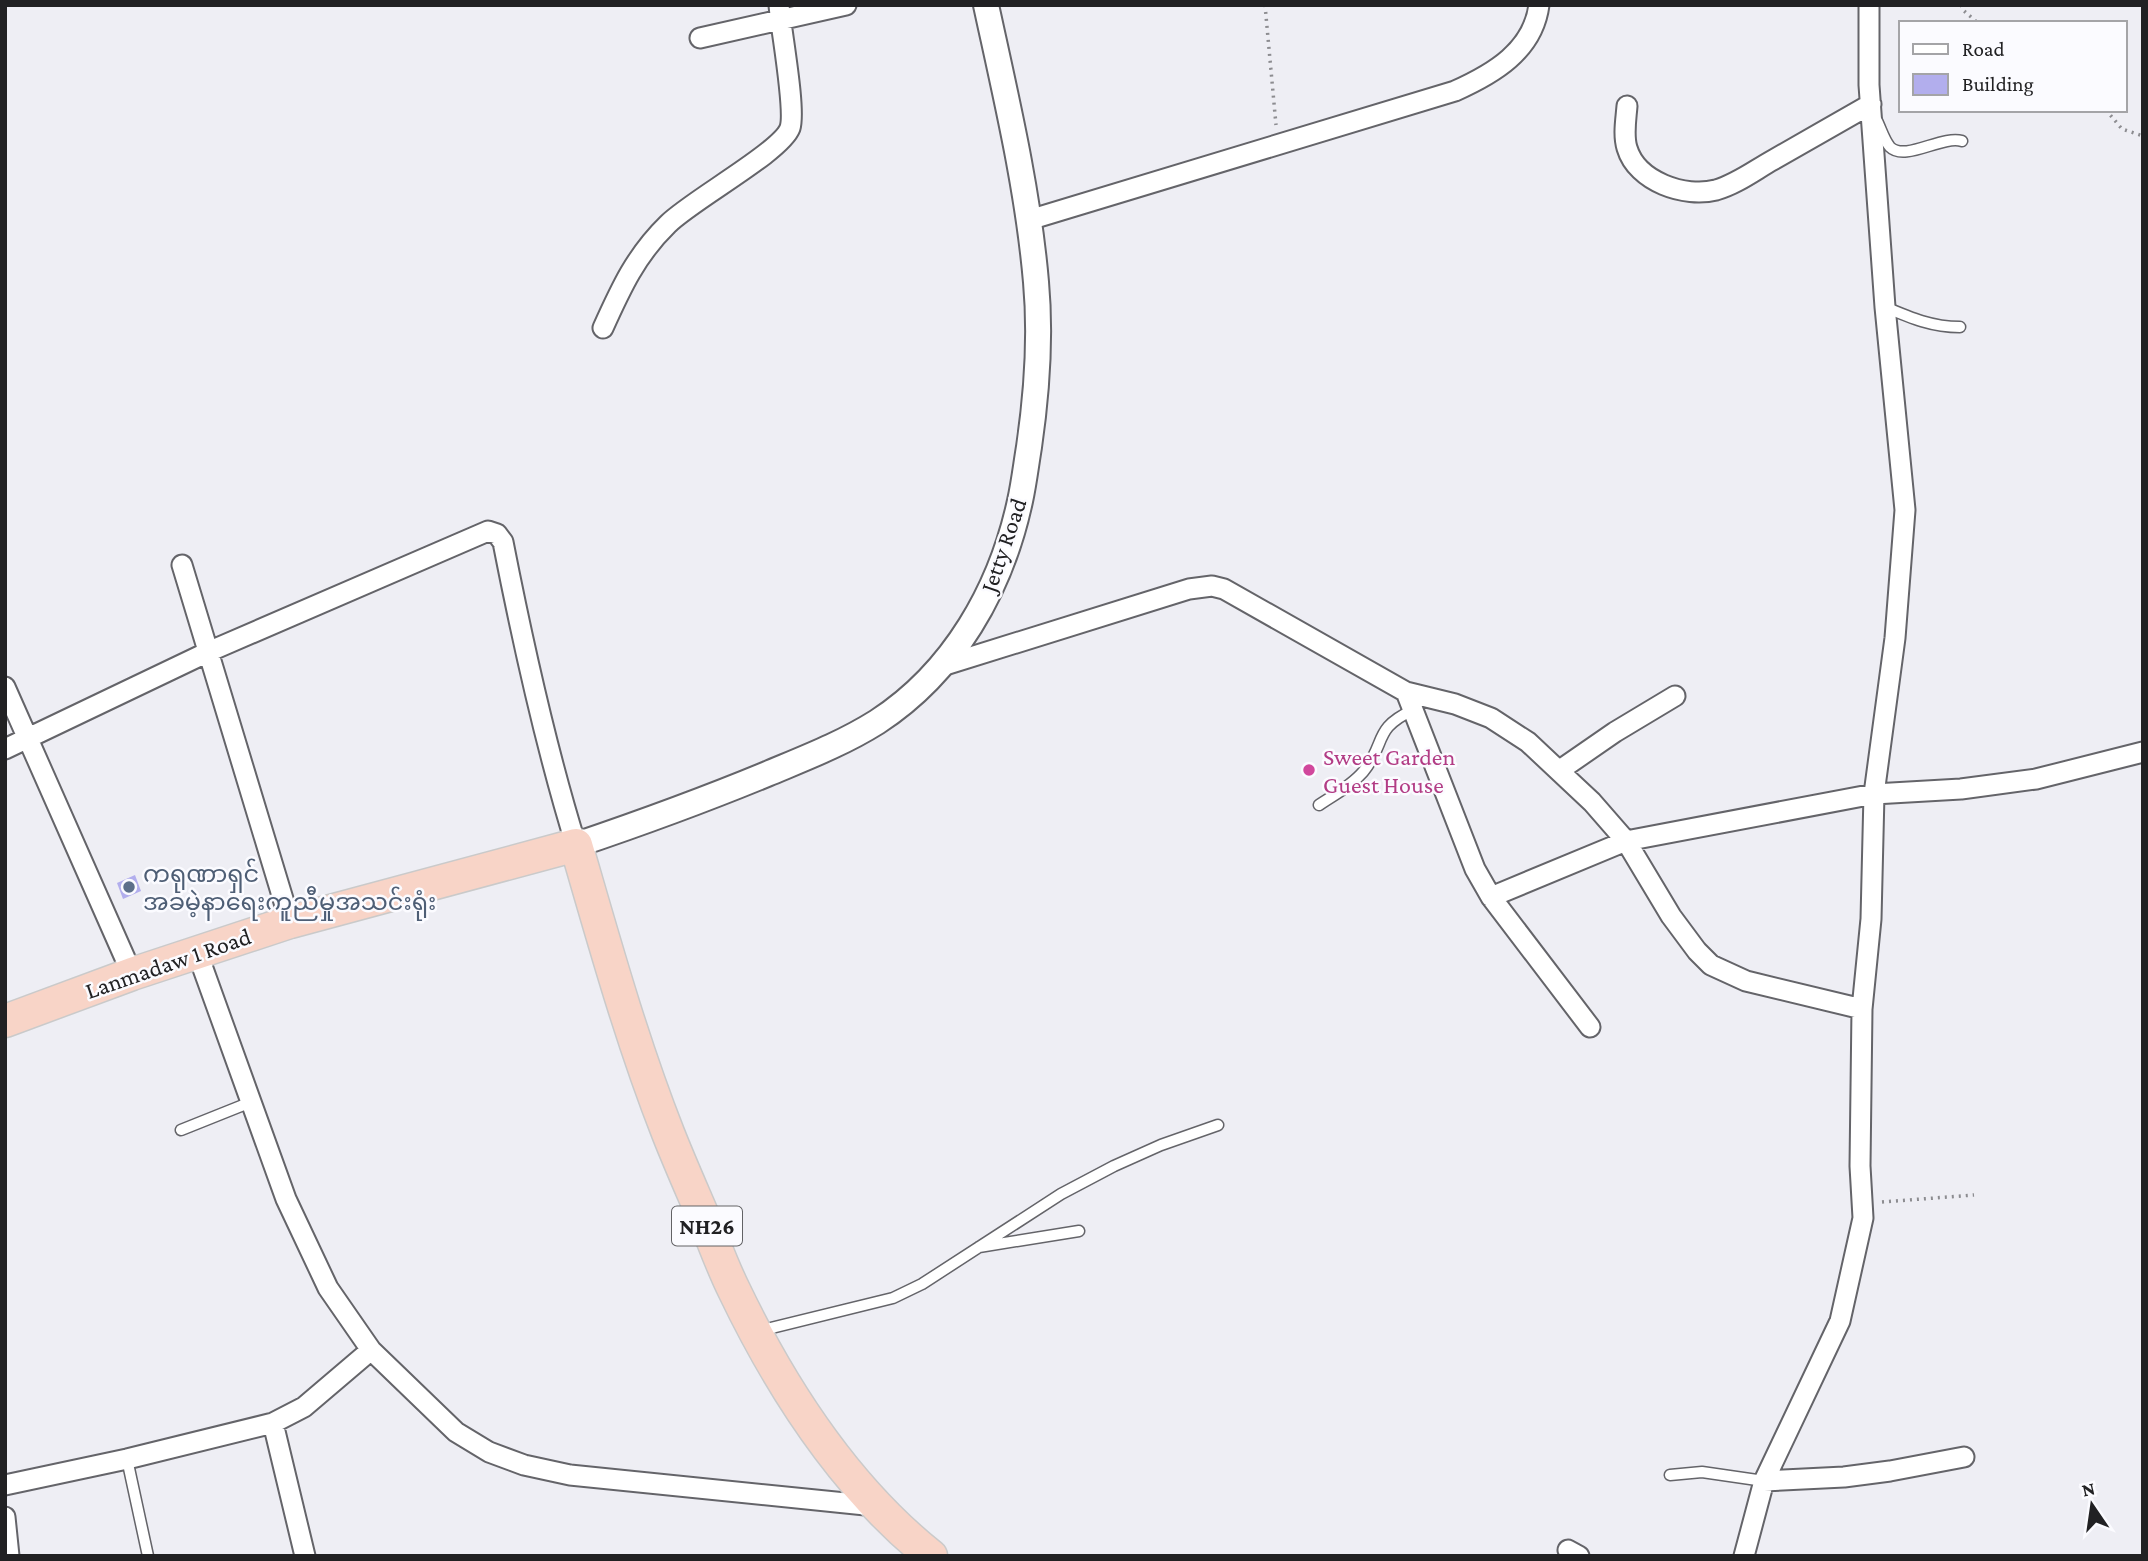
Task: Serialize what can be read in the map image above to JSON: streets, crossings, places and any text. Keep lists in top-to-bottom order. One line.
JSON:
{"streets":{"highway":["Lanmadaw 1 Road","NH26"],"street":["Jetty Road"]},"crossings":[["Jetty Road","Lanmadaw 1 Road"],["Jetty Road","NH26"],["Lanmadaw 1 Road","NH26"]],"places":["Sweet Garden Guest House","ကရုဏာရှင် အခမဲ့နာရေးကူညီမှုအသင်းရုံး"],"legend":["Road","Building"],"north":"top"}
